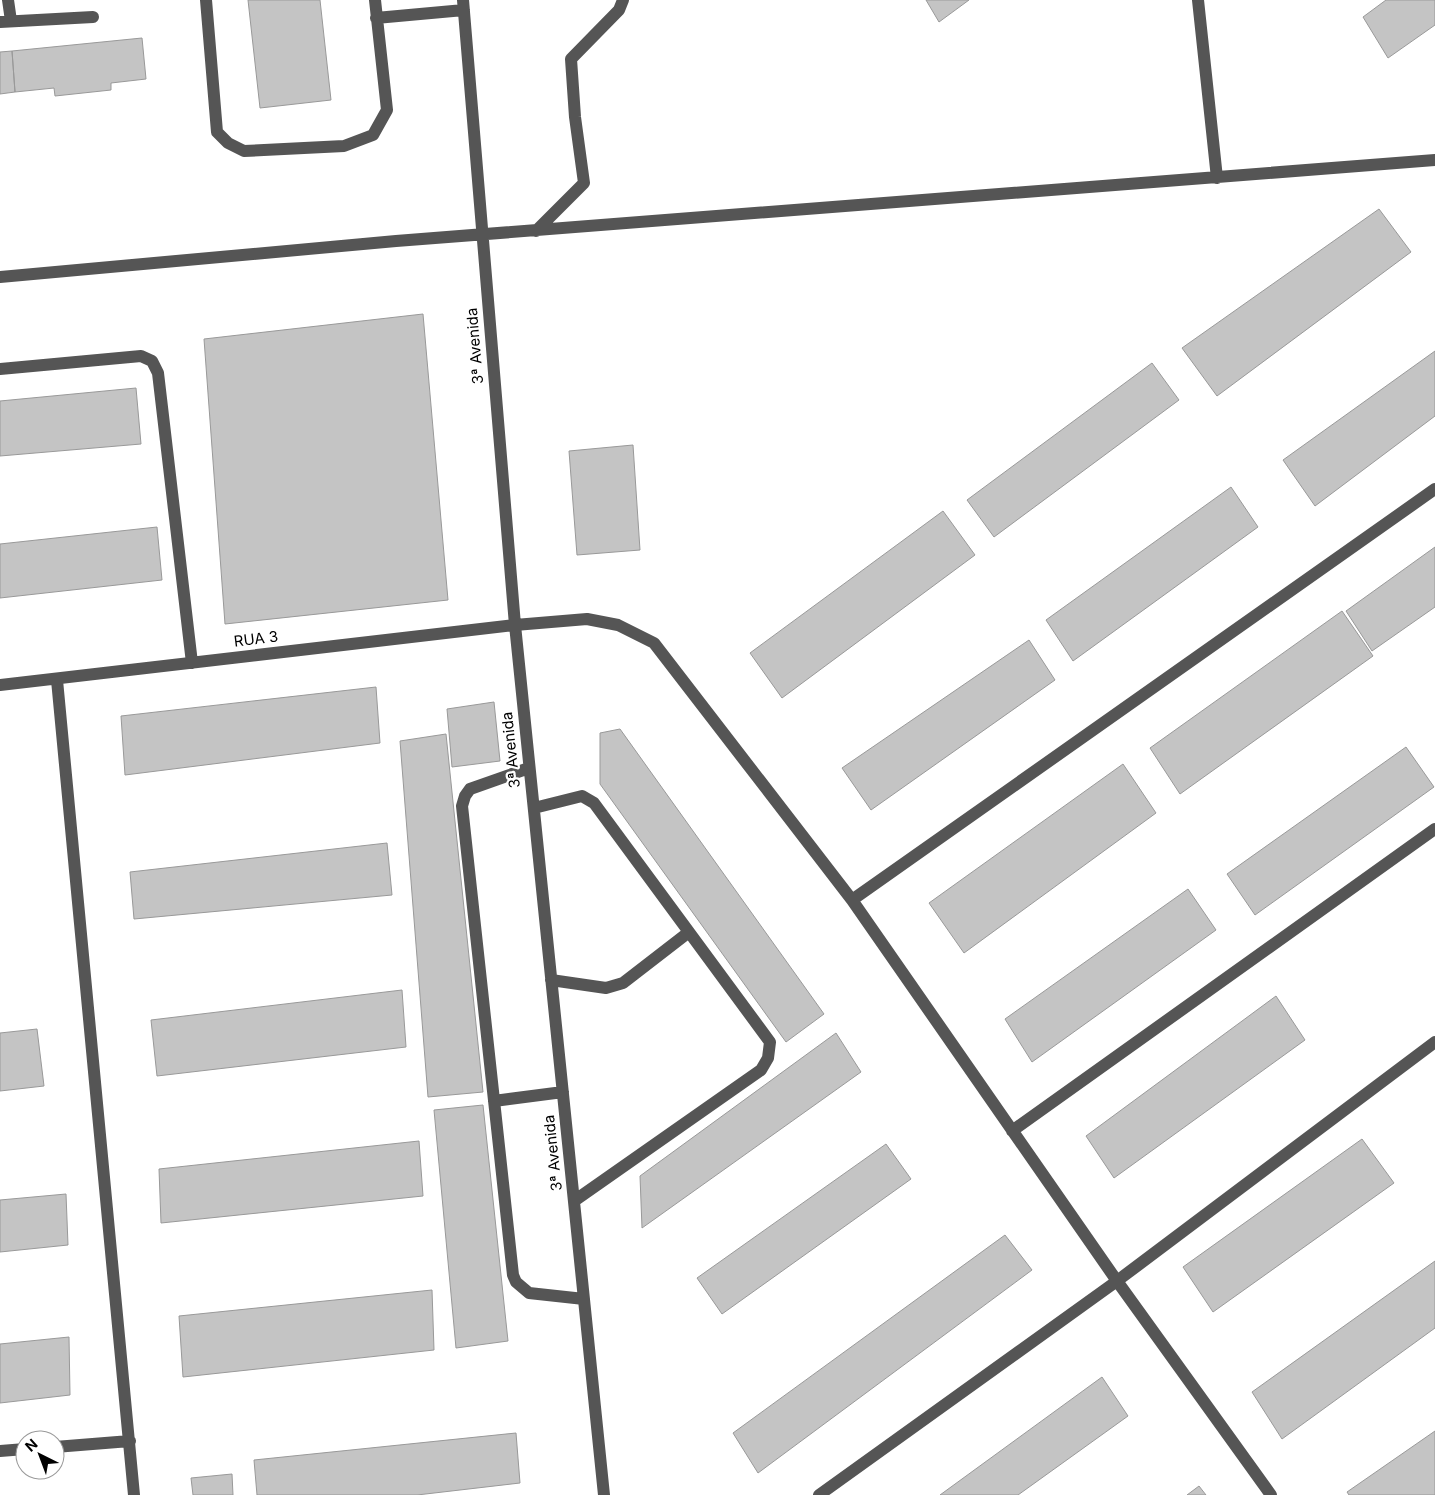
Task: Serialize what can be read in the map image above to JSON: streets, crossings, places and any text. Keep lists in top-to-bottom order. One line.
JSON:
{"streets":{"street":["3ª Avenida","RUA 3"]},"crossings":[["3ª Avenida","RUA 3"]],"north":"top left"}
